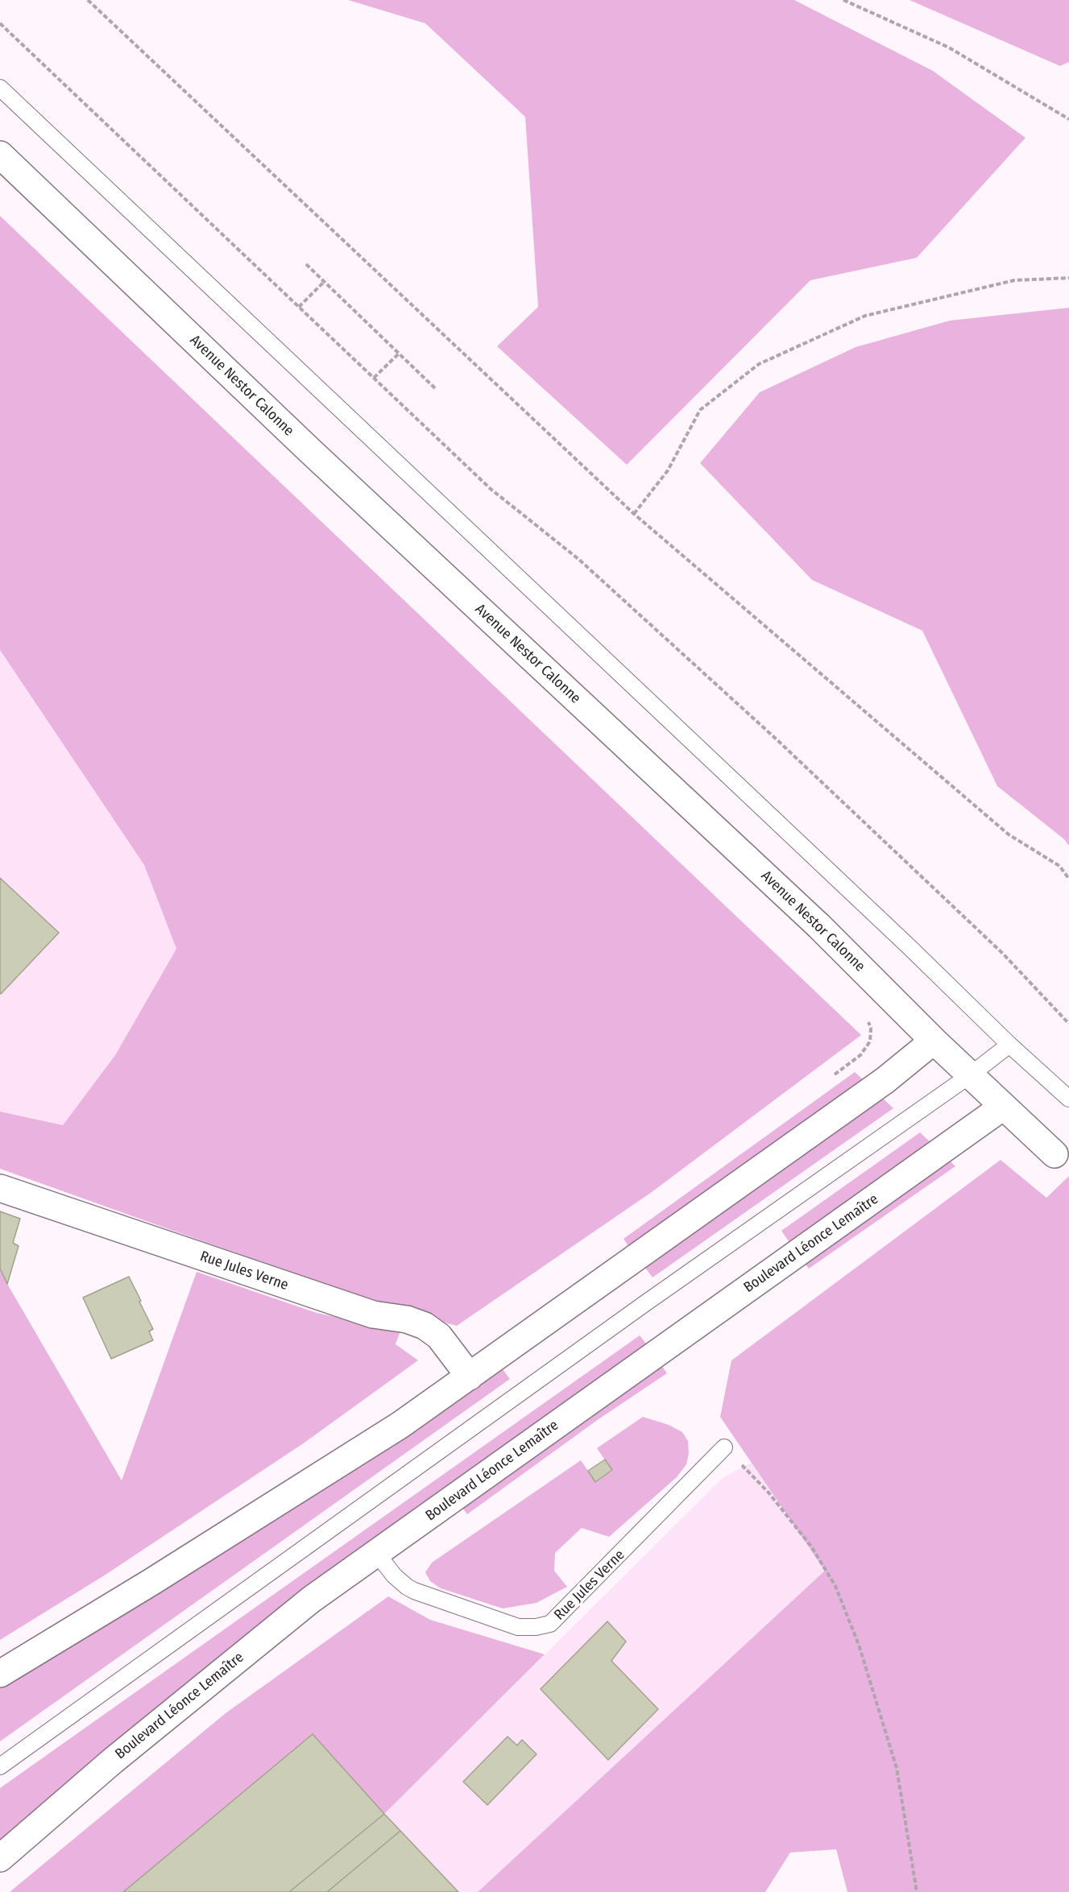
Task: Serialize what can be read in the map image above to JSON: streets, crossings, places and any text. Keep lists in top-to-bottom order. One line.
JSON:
{"streets":{"street":["Avenue Nestor Calonne","Boulevard Léonce Lemaître","Rue Jules Verne"]},"crossings":[["Avenue Nestor Calonne","Boulevard Léonce Lemaître"],["Boulevard Léonce Lemaître","Rue Jules Verne"]]}
